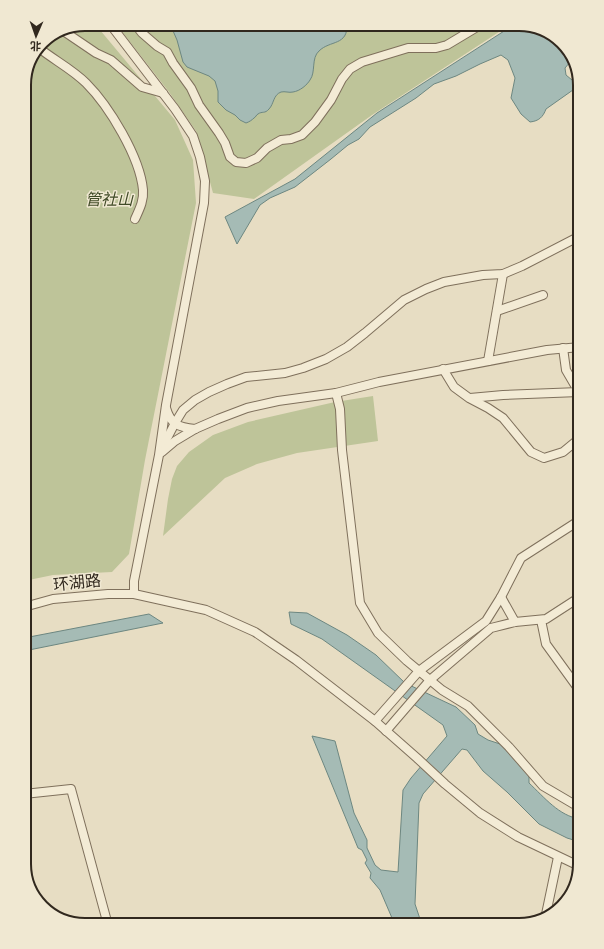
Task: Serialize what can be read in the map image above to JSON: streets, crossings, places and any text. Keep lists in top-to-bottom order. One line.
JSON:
{"streets":{"street":["环湖路"]},"parks":["管社山"],"north":"bottom"}
